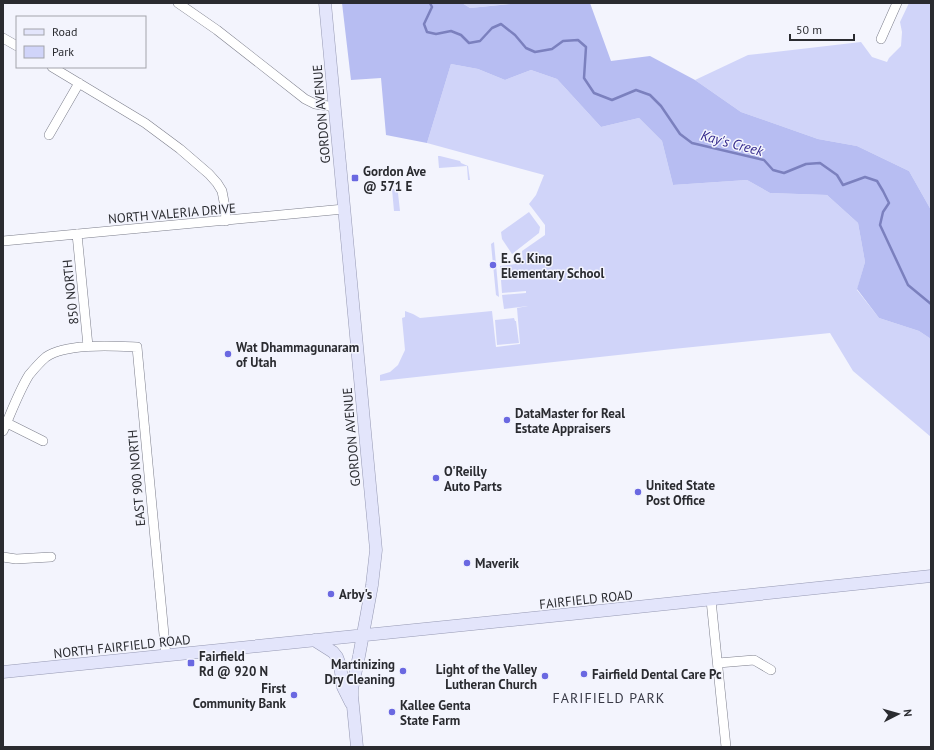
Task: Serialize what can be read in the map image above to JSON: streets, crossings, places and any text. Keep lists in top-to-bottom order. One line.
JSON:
{"streets":{"main road":["GORDON AVENUE","FAIRFIELD ROAD","NORTH FAIRFIELD ROAD"],"street":["NORTH VALERIA DRIVE","850 NORTH","EAST 900 NORTH"]},"crossings":[["GORDON AVENUE","NORTH VALERIA DRIVE"],["GORDON AVENUE","FAIRFIELD ROAD"],["NORTH VALERIA DRIVE","850 NORTH"],["850 NORTH","EAST 900 NORTH"],["EAST 900 NORTH","NORTH FAIRFIELD ROAD"],["FAIRFIELD ROAD","NORTH FAIRFIELD ROAD"]],"districts":["FARIFIELD PARK"],"water":["Kay's Creek"],"places":{"transit":["Gordon Ave @ 571 E","Fairfield Rd @ 920 N"],"other":["E. G. King Elementary School","Wat Dhammagunaram of Utah","DataMaster for Real Estate Appraisers","O'Reilly Auto Parts","United State Post Office","Maverik","Arby's","Martinizing Dry Cleaning","Fairfield Dental Care Pc","Light of the Valley Lutheran Church","First Community Bank","Kallee Genta State Farm"]},"legend":["Road","Park"],"scale_bar":"50 m","north":"right"}
